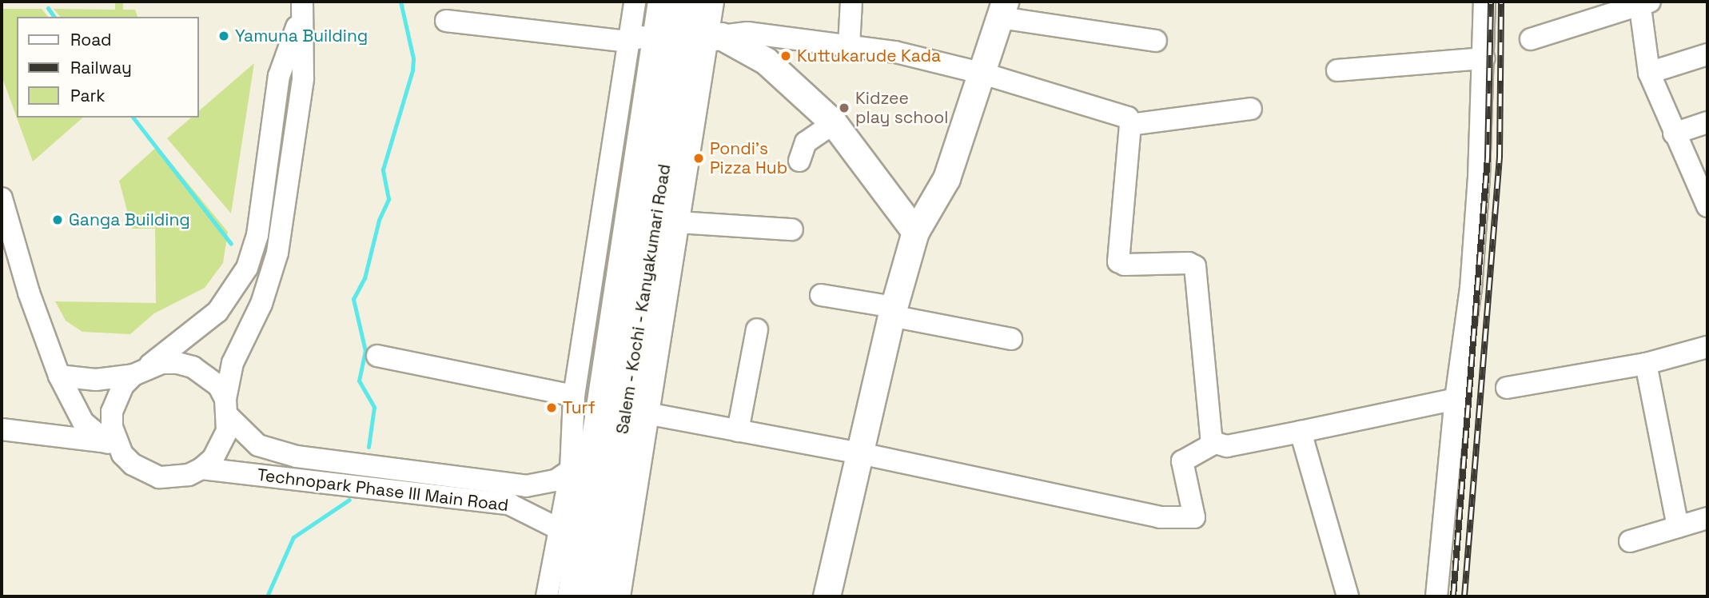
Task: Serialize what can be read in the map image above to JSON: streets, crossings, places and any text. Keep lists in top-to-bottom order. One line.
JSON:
{"streets":{"highway":["Salem - Kochi - Kanyakumari Road"],"street":["Technopark Phase III Main Road"]},"places":["Yamuna Building","Kuttukarude Kada","Kidzee play school","Pondi's Pizza Hub","Ganga Building","Turf"],"legend":["Road","Railway","Park"]}
